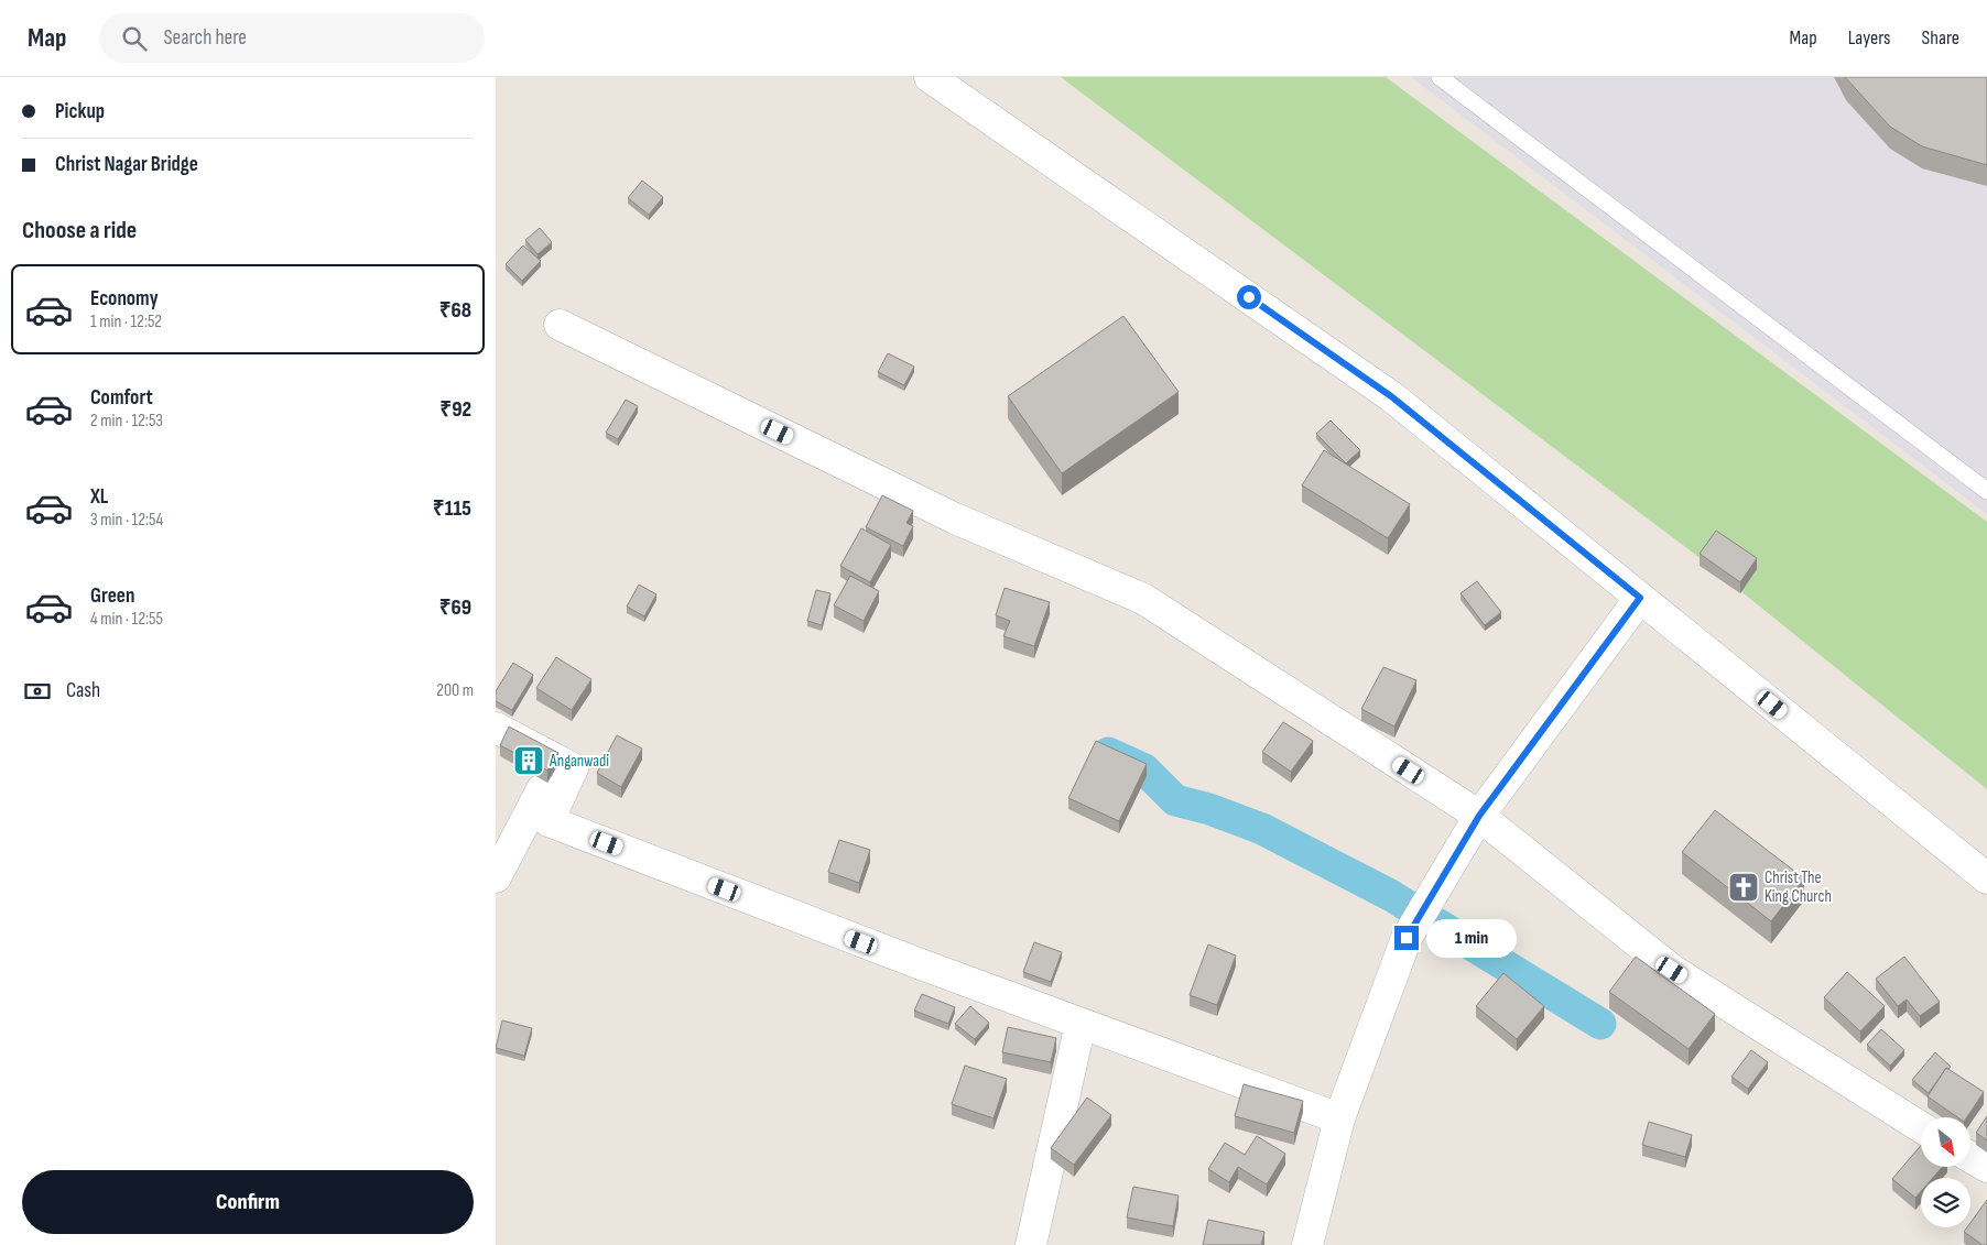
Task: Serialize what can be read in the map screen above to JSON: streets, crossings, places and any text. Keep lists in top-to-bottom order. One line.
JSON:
{"places":{"building":["Anganwadi"],"church":["Christ The King Church"]},"north":"bottom right","page":{"header":"Map","search":"Search here","nav":["Map","Layers","Share"],"banner":["Pickup","Christ Nagar Bridge"],"heading":"Choose a ride","list":[{"name":"Economy","note":"1 min · 12:52","value":"₹68"},{"name":"Comfort","note":"2 min · 12:53","value":"₹92"},{"name":"XL","note":"3 min · 12:54","value":"₹115"},{"name":"Green","note":"4 min · 12:55","value":"₹69"}],"pay":["Cash","200 m"],"bubble":"1 min","buttons":"Confirm"}}
